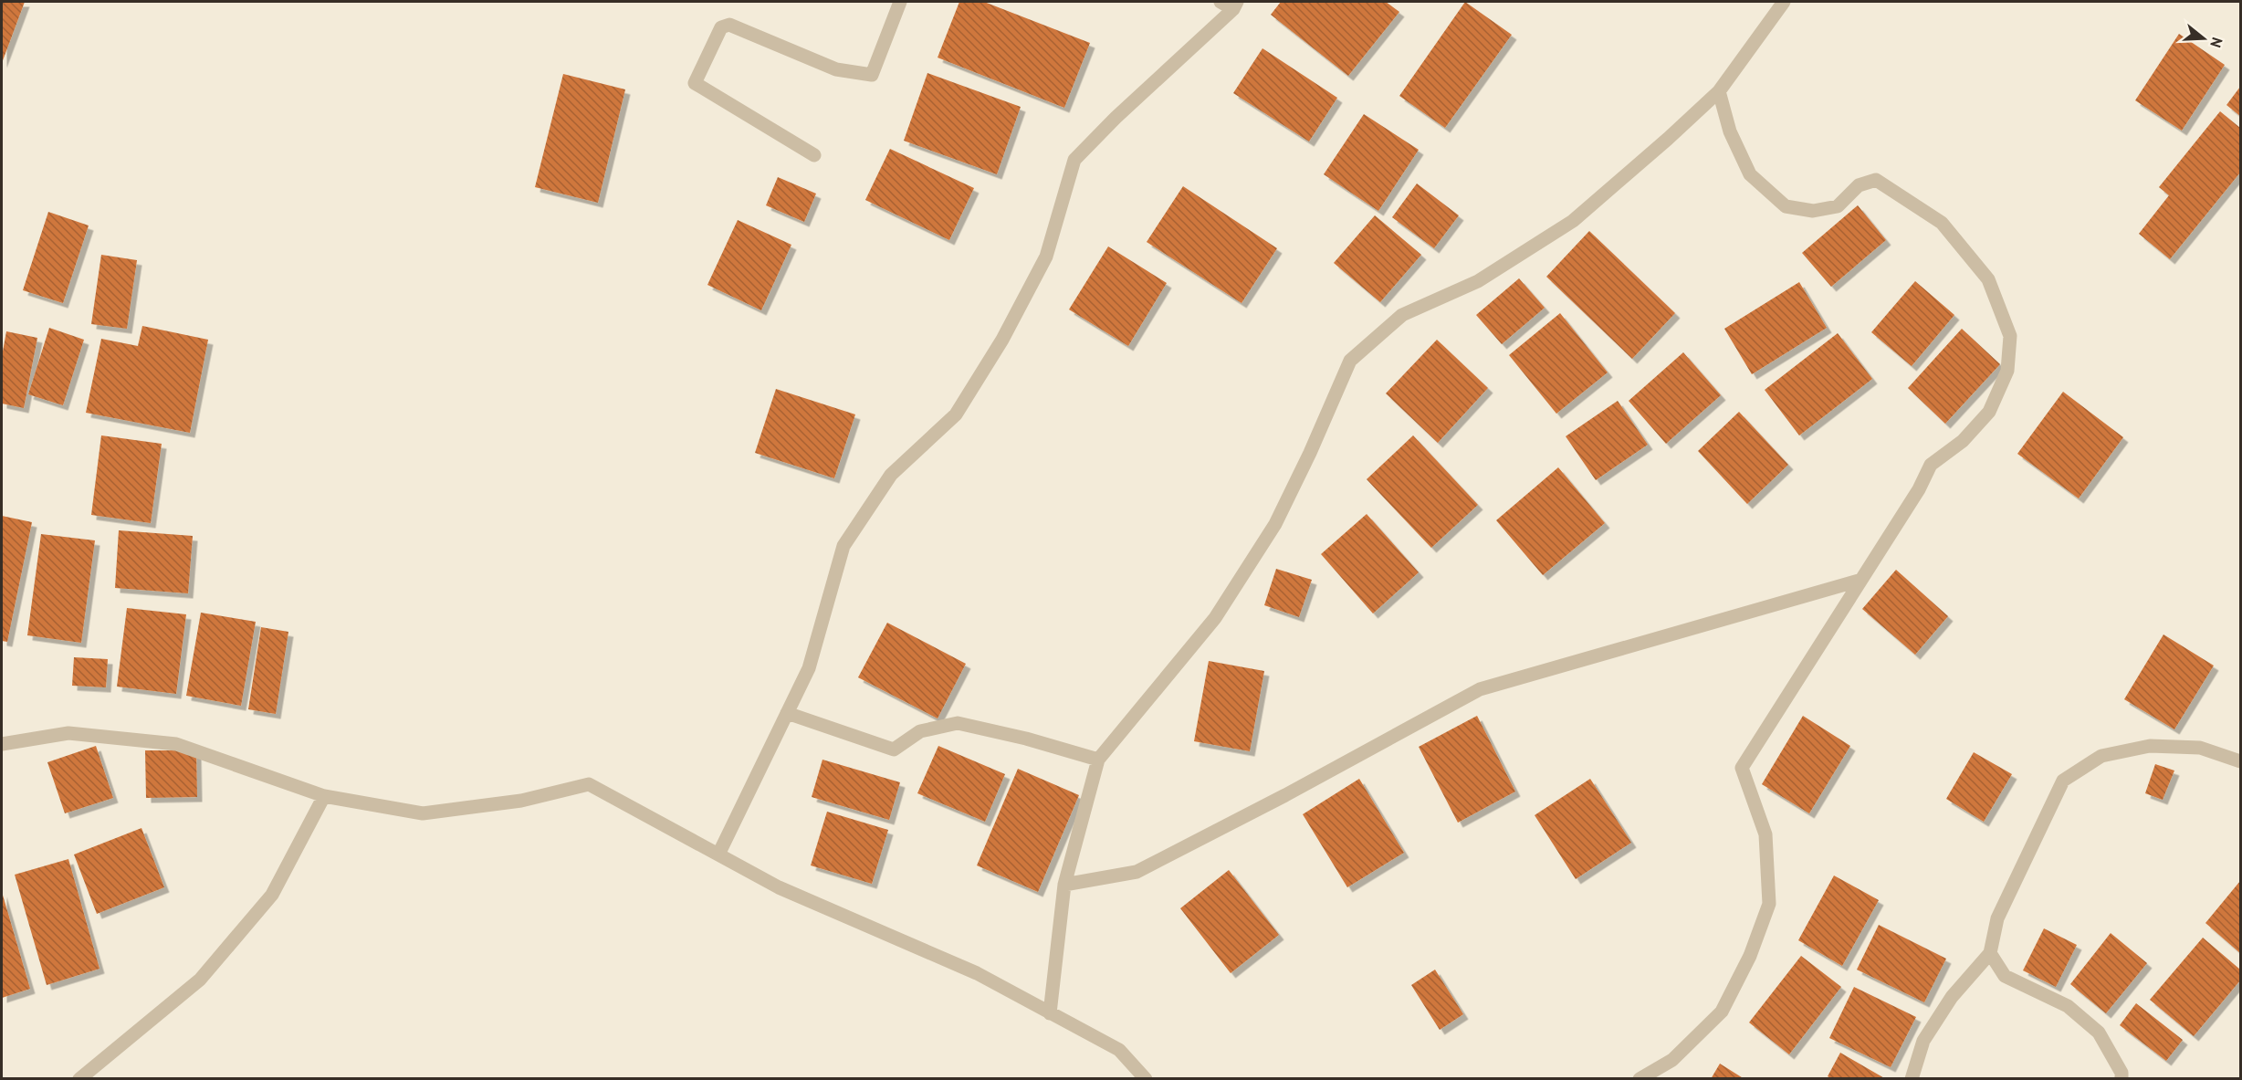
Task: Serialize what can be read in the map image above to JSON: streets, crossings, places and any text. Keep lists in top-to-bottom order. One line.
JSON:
{"north":"right"}
